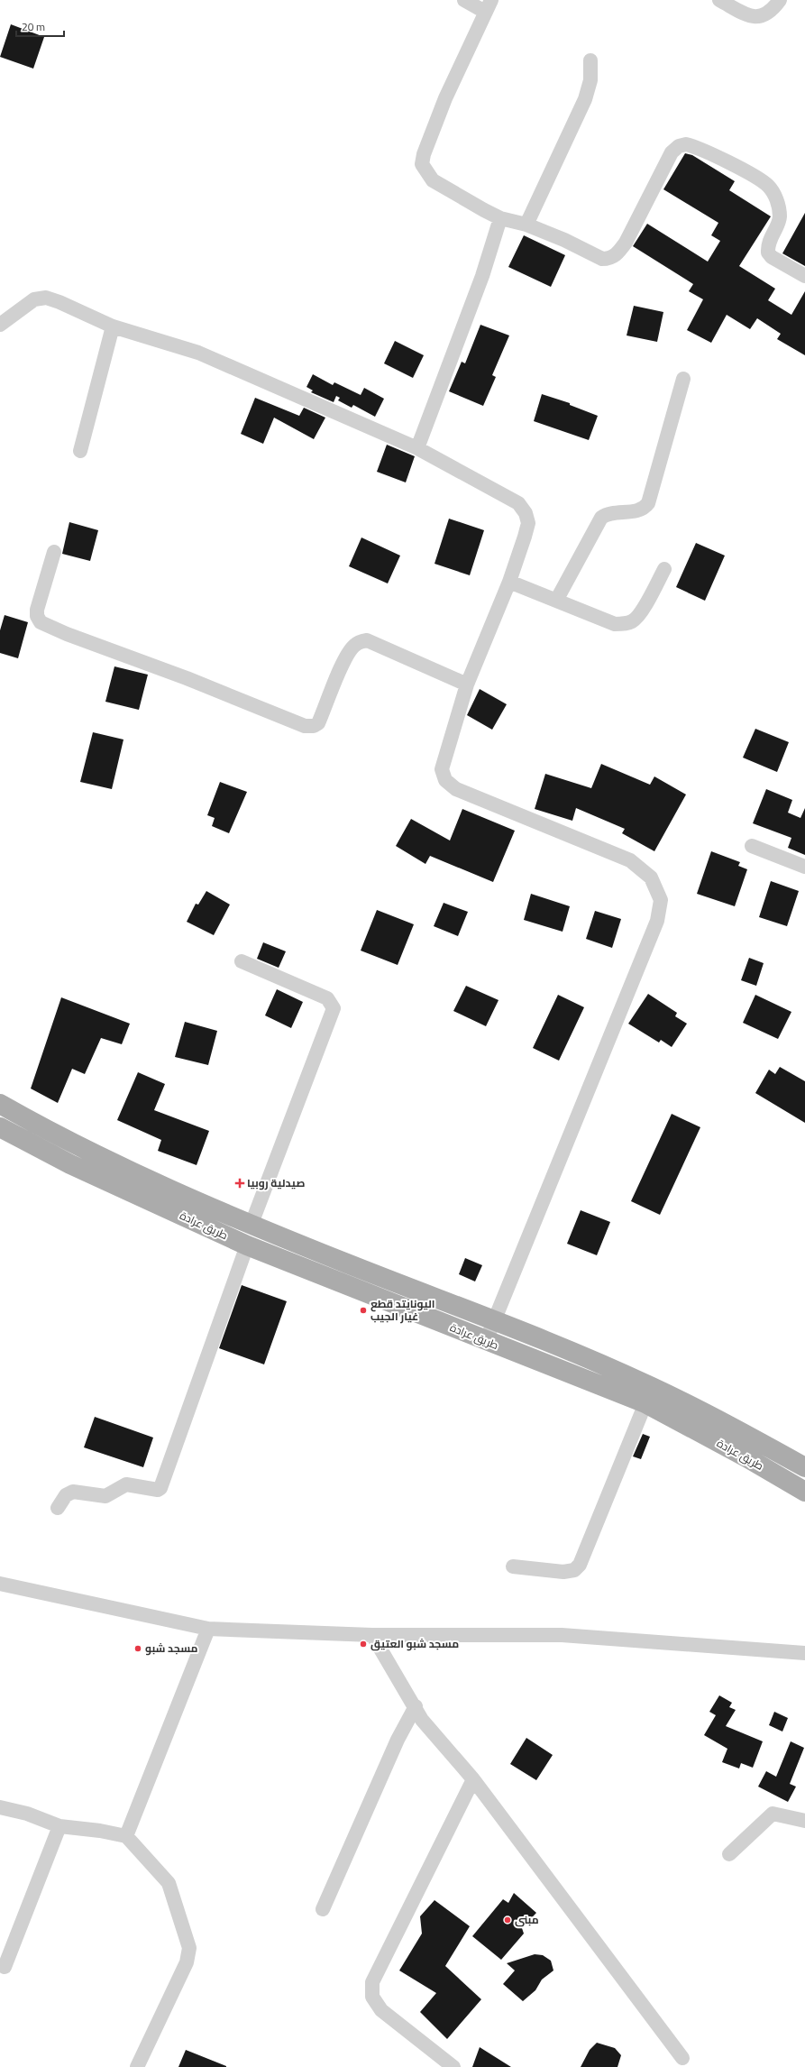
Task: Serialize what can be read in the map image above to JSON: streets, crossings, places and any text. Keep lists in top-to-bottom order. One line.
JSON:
{"streets":{"main road":["طريق عرادة"]},"places":{"health":["صيدلية روبيا"],"other":["اليونايتد قطع غيار الجيب","مسجد شبو العتيق","مسجد شبو","مبنى"]},"scale_bar":"20 m"}
